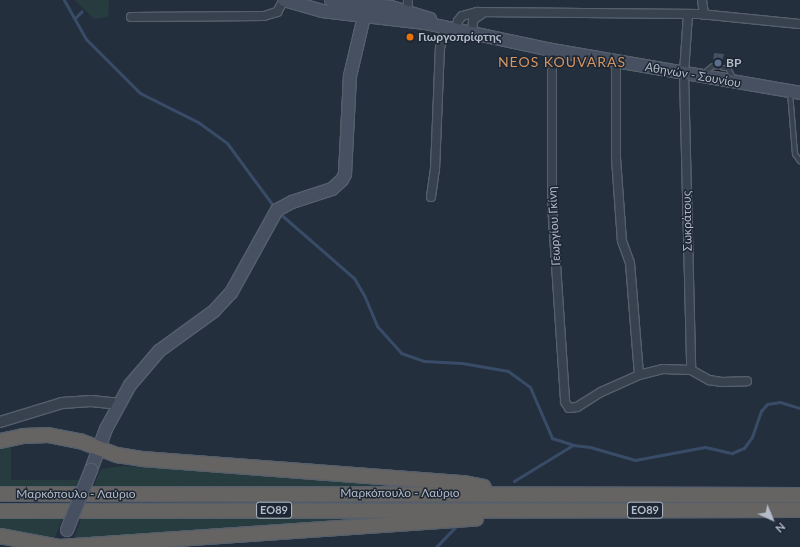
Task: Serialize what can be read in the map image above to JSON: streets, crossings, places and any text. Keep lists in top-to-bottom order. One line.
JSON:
{"streets":{"highway":["Μαρκόπουλο - Λαύριο","ΕΟ89"],"main road":["Αθηνών - Σουνίου"],"street":["Σωκράτους","Γεωργίου Γκίνη"]},"crossings":[["Αθηνών - Σουνίου","Σωκράτους"],["Αθηνών - Σουνίου","Γεωργίου Γκίνη"]],"districts":["NEOS KOUVARAS"],"places":["Γιωργοπρίφτης","BP"],"north":"bottom right"}
